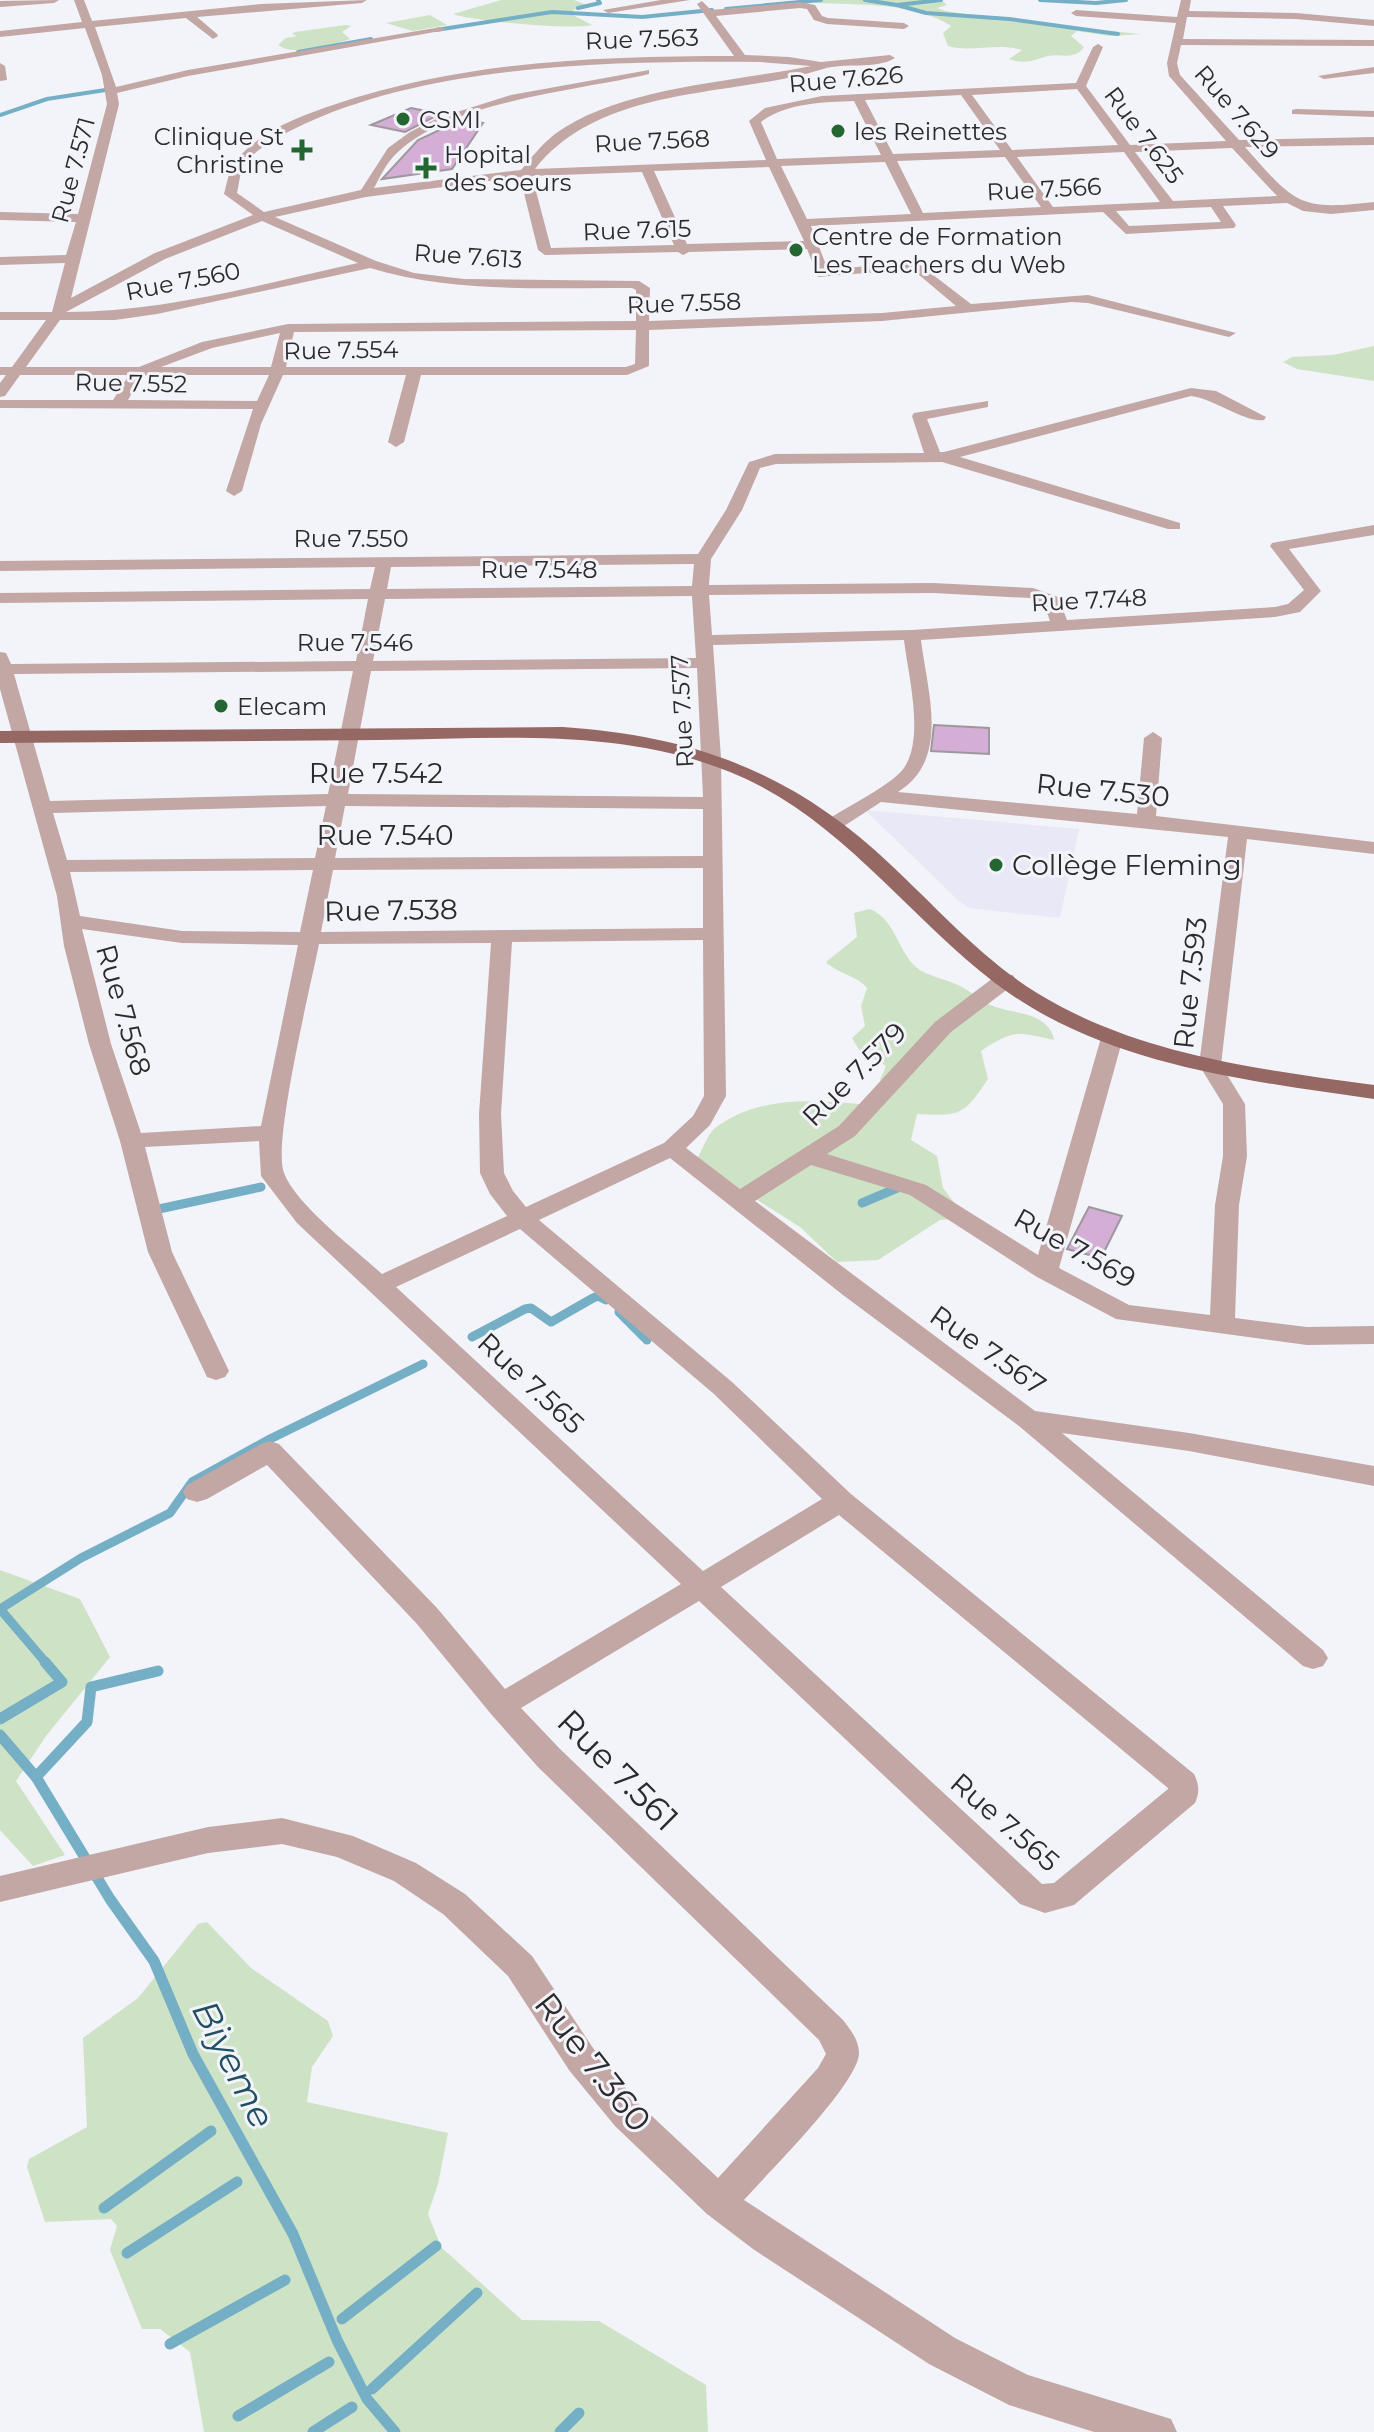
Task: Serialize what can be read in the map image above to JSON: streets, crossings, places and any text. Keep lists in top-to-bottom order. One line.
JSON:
{"streets":{"street":["Rue 7.563","Rue 7.626","Rue 7.629","Rue 7.625","Rue 7.568","Rue 7.571","Rue 7.566","Rue 7.615","Rue 7.613","Rue 7.560","Rue 7.558","Rue 7.554","Rue 7.552","Rue 7.550","Rue 7.548","Rue 7.748","Rue 7.546","Rue 7.577","Rue 7.542","Rue 7.530","Rue 7.540","Rue 7.538","Rue 7.593","Rue 7.579","Rue 7.569","Rue 7.567","Rue 7.565","Rue 7.561","Rue 7.360"]},"crossings":[["Rue 7.563","Rue 7.568"],["Rue 7.563","Rue 7.615"],["Rue 7.563","Rue 7.613"],["Rue 7.626","Rue 7.625"],["Rue 7.626","Rue 7.568"],["Rue 7.626","Rue 7.566"],["Rue 7.626","Rue 7.615"],["Rue 7.626","Rue 7.558"],["Rue 7.629","Rue 7.568"],["Rue 7.629","Rue 7.566"],["Rue 7.625","Rue 7.568"],["Rue 7.625","Rue 7.566"],["Rue 7.568","Rue 7.571"],["Rue 7.568","Rue 7.615"],["Rue 7.568","Rue 7.613"],["Rue 7.568","Rue 7.560"],["Rue 7.568","Rue 7.554"],["Rue 7.568","Rue 7.546"],["Rue 7.568","Rue 7.542"],["Rue 7.568","Rue 7.540"],["Rue 7.568","Rue 7.538"],["Rue 7.571","Rue 7.560"],["Rue 7.613","Rue 7.560"],["Rue 7.613","Rue 7.558"],["Rue 7.613","Rue 7.554"],["Rue 7.558","Rue 7.554"],["Rue 7.550","Rue 7.577"],["Rue 7.550","Rue 7.565"],["Rue 7.548","Rue 7.748"],["Rue 7.548","Rue 7.577"],["Rue 7.548","Rue 7.565"],["Rue 7.748","Rue 7.577"],["Rue 7.546","Rue 7.577"],["Rue 7.546","Rue 7.565"],["Rue 7.577","Rue 7.542"],["Rue 7.577","Rue 7.540"],["Rue 7.577","Rue 7.538"],["Rue 7.577","Rue 7.567"],["Rue 7.577","Rue 7.565"],["Rue 7.542","Rue 7.565"],["Rue 7.530","Rue 7.593"],["Rue 7.540","Rue 7.565"],["Rue 7.538","Rue 7.565"],["Rue 7.593","Rue 7.569"],["Rue 7.579","Rue 7.569"],["Rue 7.579","Rue 7.567"],["Rue 7.561","Rue 7.360"]],"water":["Biyeme"],"places":{"other":["CSMI","les Reinettes","Centre de Formation Les Teachers du Web","Elecam","Collège Fleming"],"health":["Clinique St Christine","Hopital des soeurs"]}}
